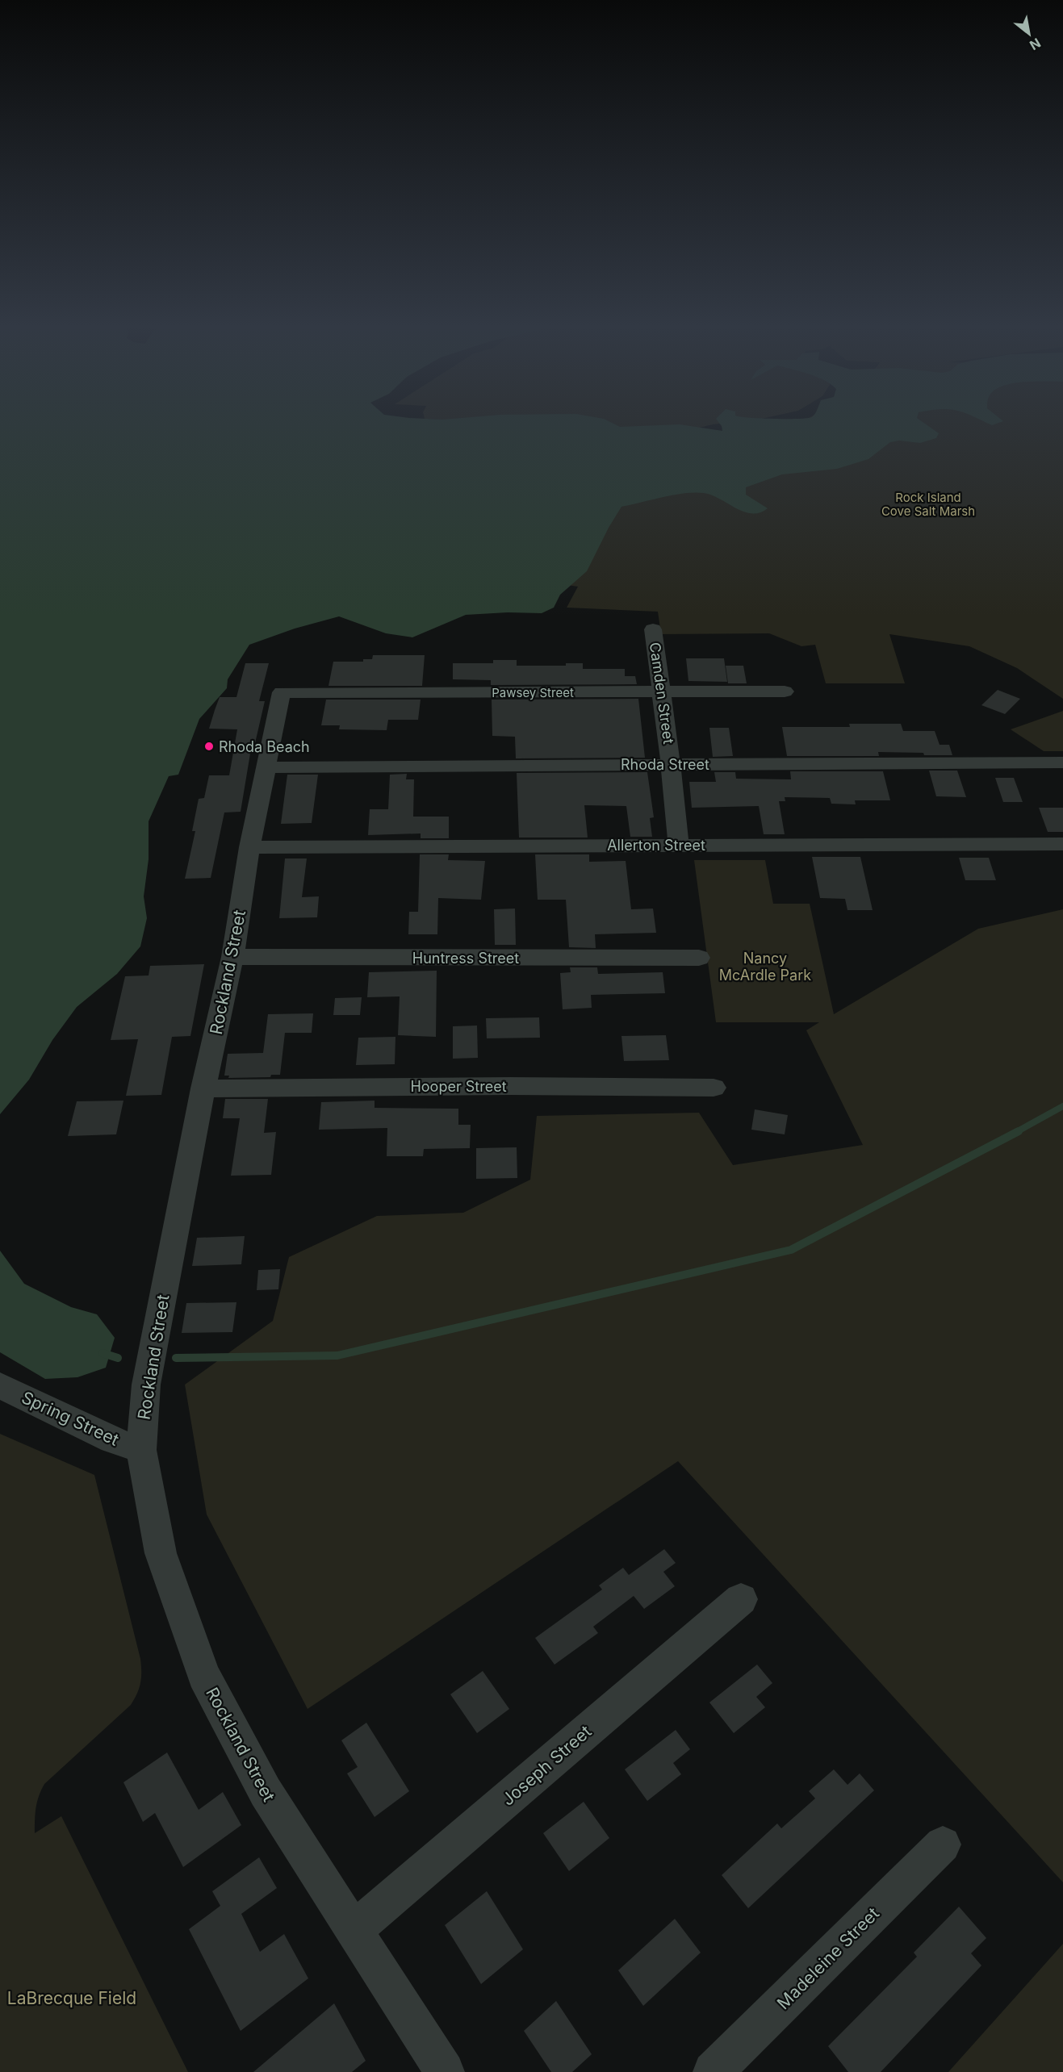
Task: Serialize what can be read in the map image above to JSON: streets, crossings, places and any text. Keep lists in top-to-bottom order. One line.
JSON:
{"streets":{"street":["Pawsey Street","Camden Street","Rhoda Street","Allerton Street","Huntress Street","Rockland Street","Hooper Street","Spring Street","Joseph Street","Madeleine Street"]},"crossings":[["Pawsey Street","Camden Street"],["Pawsey Street","Rockland Street"],["Camden Street","Rhoda Street"],["Camden Street","Allerton Street"],["Rhoda Street","Rockland Street"],["Allerton Street","Rockland Street"],["Huntress Street","Rockland Street"],["Rockland Street","Hooper Street"],["Rockland Street","Spring Street"],["Rockland Street","Joseph Street"]],"parks":["Rock Island Cove Salt Marsh","Nancy McArdle Park","LaBrecque Field"],"places":["Rhoda Beach"],"north":"bottom right"}
